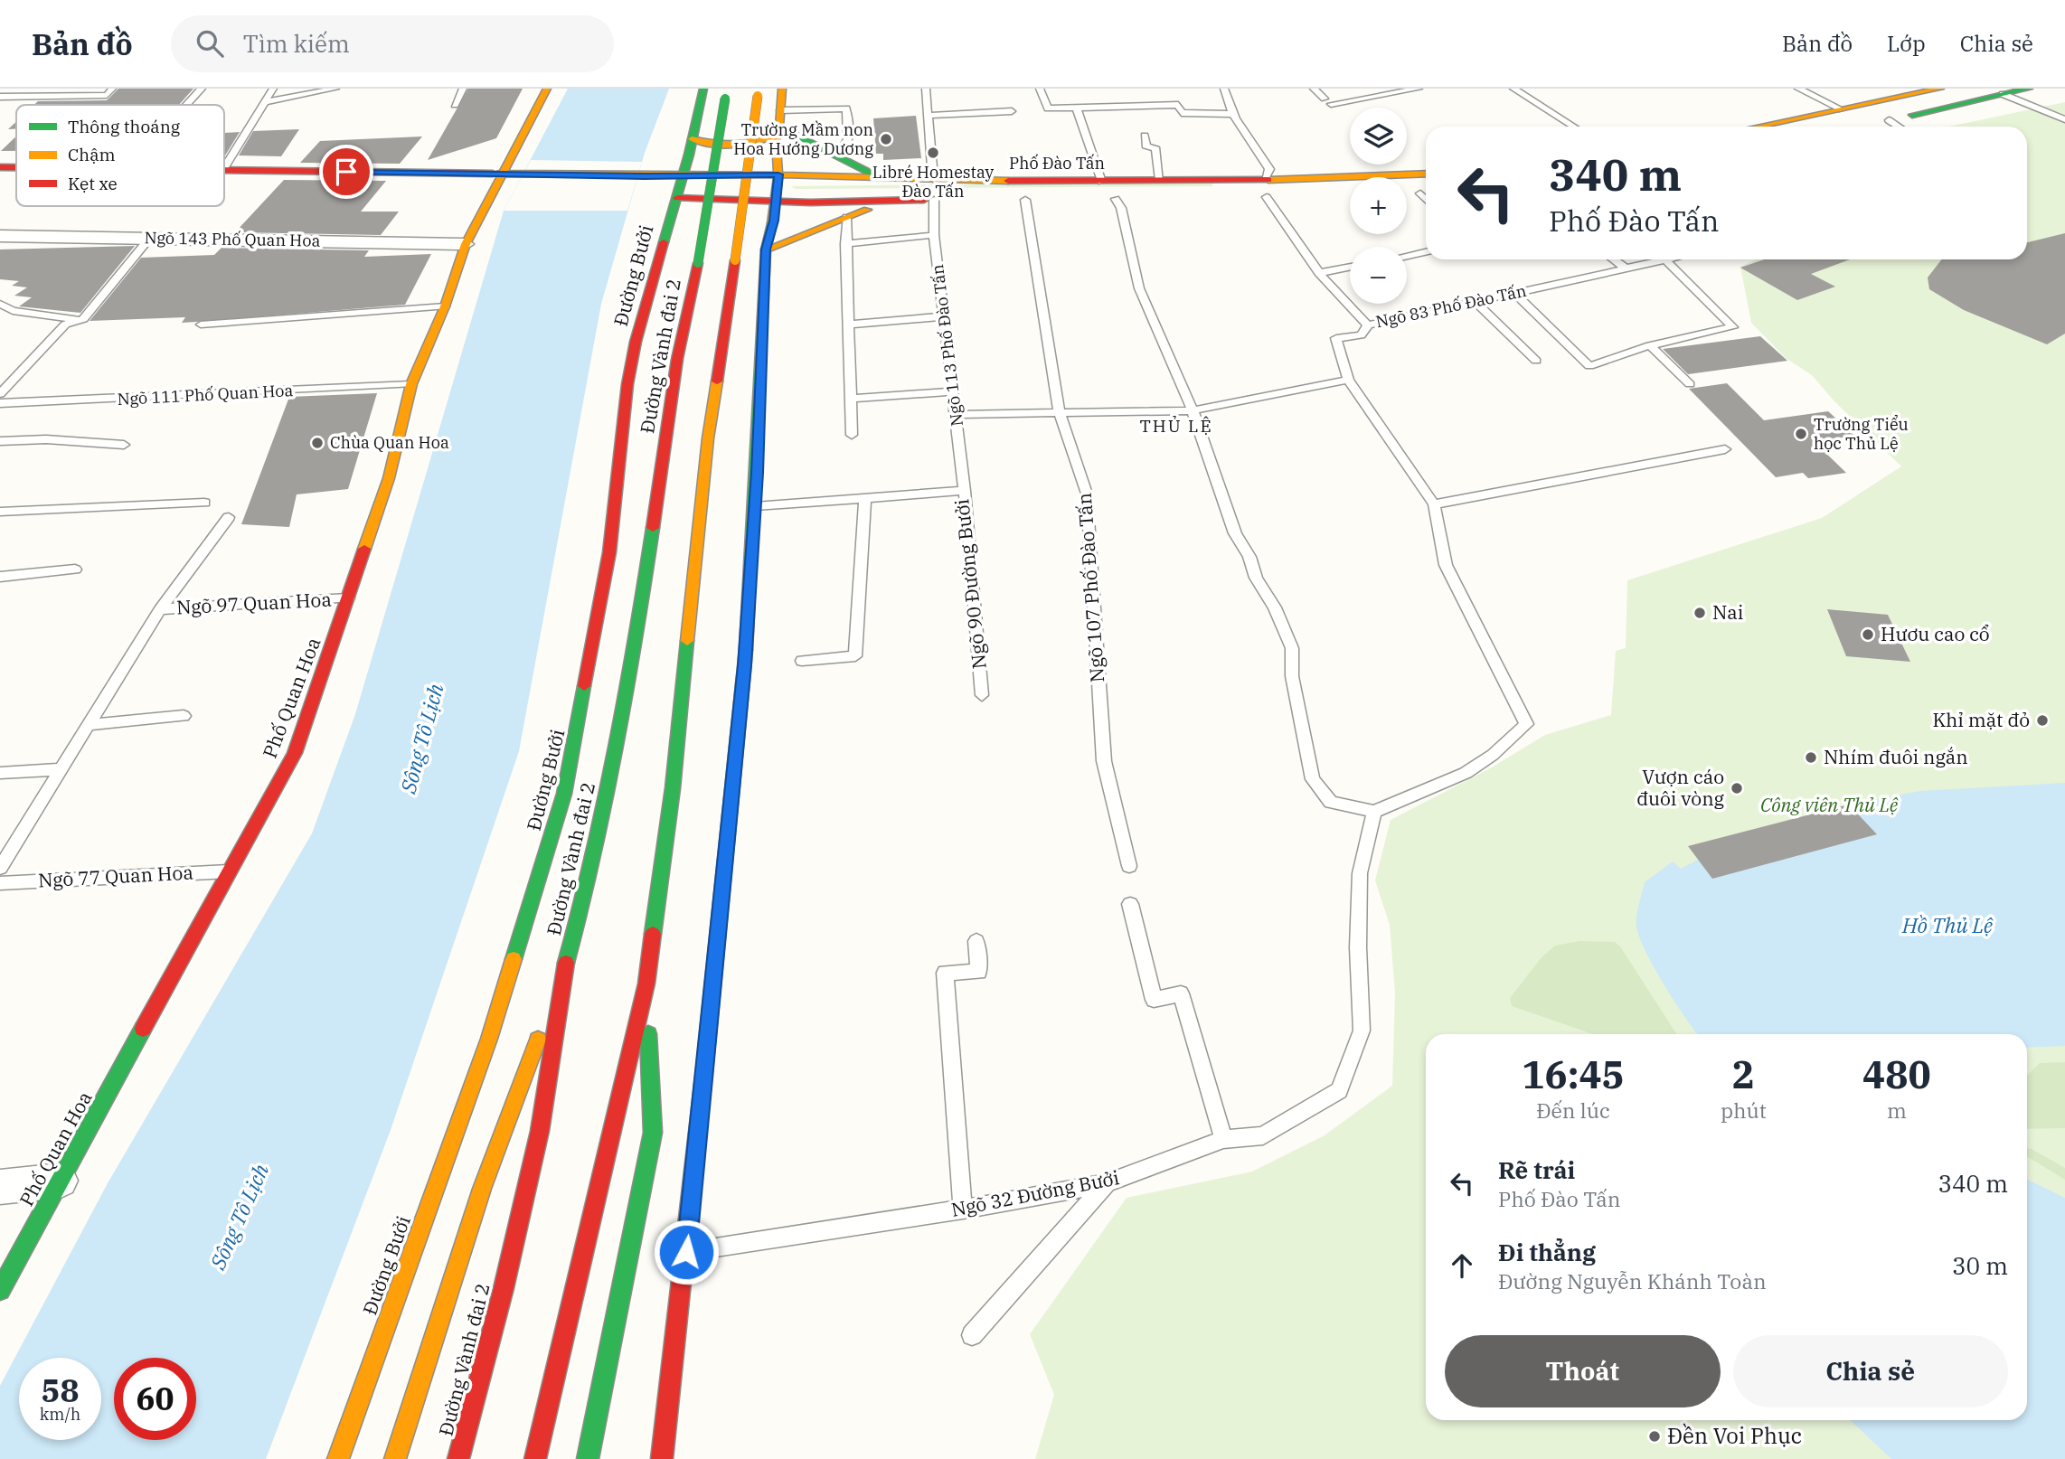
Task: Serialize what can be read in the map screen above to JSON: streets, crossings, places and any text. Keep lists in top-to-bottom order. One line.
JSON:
{"streets":{"main road":["Phố Đào Tấn","Đường Bưởi","Đường Vành đai 2","Phố Quan Hoa"],"street":["Ngõ 143 Phố Quan Hoa"],"lane":["Ngõ 83 Phố Đào Tấn","Ngõ 113 Phố Đào Tấn","Ngõ 111 Phố Quan Hoa","Ngõ 90 Đường Bưởi","Ngõ 107 Phố Đào Tấn","Ngõ 97 Quan Hoa","Ngõ 77 Quan Hoa","Ngõ 32 Đường Bưởi"]},"crossings":[["Phố Đào Tấn","Đường Bưởi"],["Phố Đào Tấn","Phố Quan Hoa"],["Ngõ 143 Phố Quan Hoa","Phố Quan Hoa"],["Ngõ 113 Phố Đào Tấn","Ngõ 90 Đường Bưởi"],["Ngõ 111 Phố Quan Hoa","Phố Quan Hoa"],["Ngõ 97 Quan Hoa","Phố Quan Hoa"],["Phố Quan Hoa","Ngõ 77 Quan Hoa"]],"districts":["THỦ LỆ"],"water":["Sông Tô Lịch","Hồ Thủ Lệ"],"parks":["Công viên Thủ Lệ"],"places":["Trường Mầm non Hoa Hướng Dương","Libré Homestay Đào Tấn","Trường Tiểu học Thủ Lệ","Chùa Quan Hoa","Nai","Hươu cao cổ","Khỉ mặt đỏ","Nhím đuôi ngắn","Vượn cáo đuôi vòng","Đền Voi Phục"],"legend":["Thông thoáng","Chậm","Kẹt xe"],"page":{"header":"Bản đồ","search":"Tìm kiếm","nav":["Bản đồ","Lớp","Chia sẻ"],"map_buttons":["+","−"],"turn":["340 m","Phố Đào Tấn"],"eta":["16:45","Đến lúc","2","phút","480","m"],"list":[{"name":"Rẽ trái","note":"Phố Đào Tấn","value":"340 m"},{"name":"Đi thẳng","note":"Đường Nguyễn Khánh Toàn","value":"30 m"}],"buttons":["Thoát","Chia sẻ"],"speed":"58 km/h","limit":"60"}}
